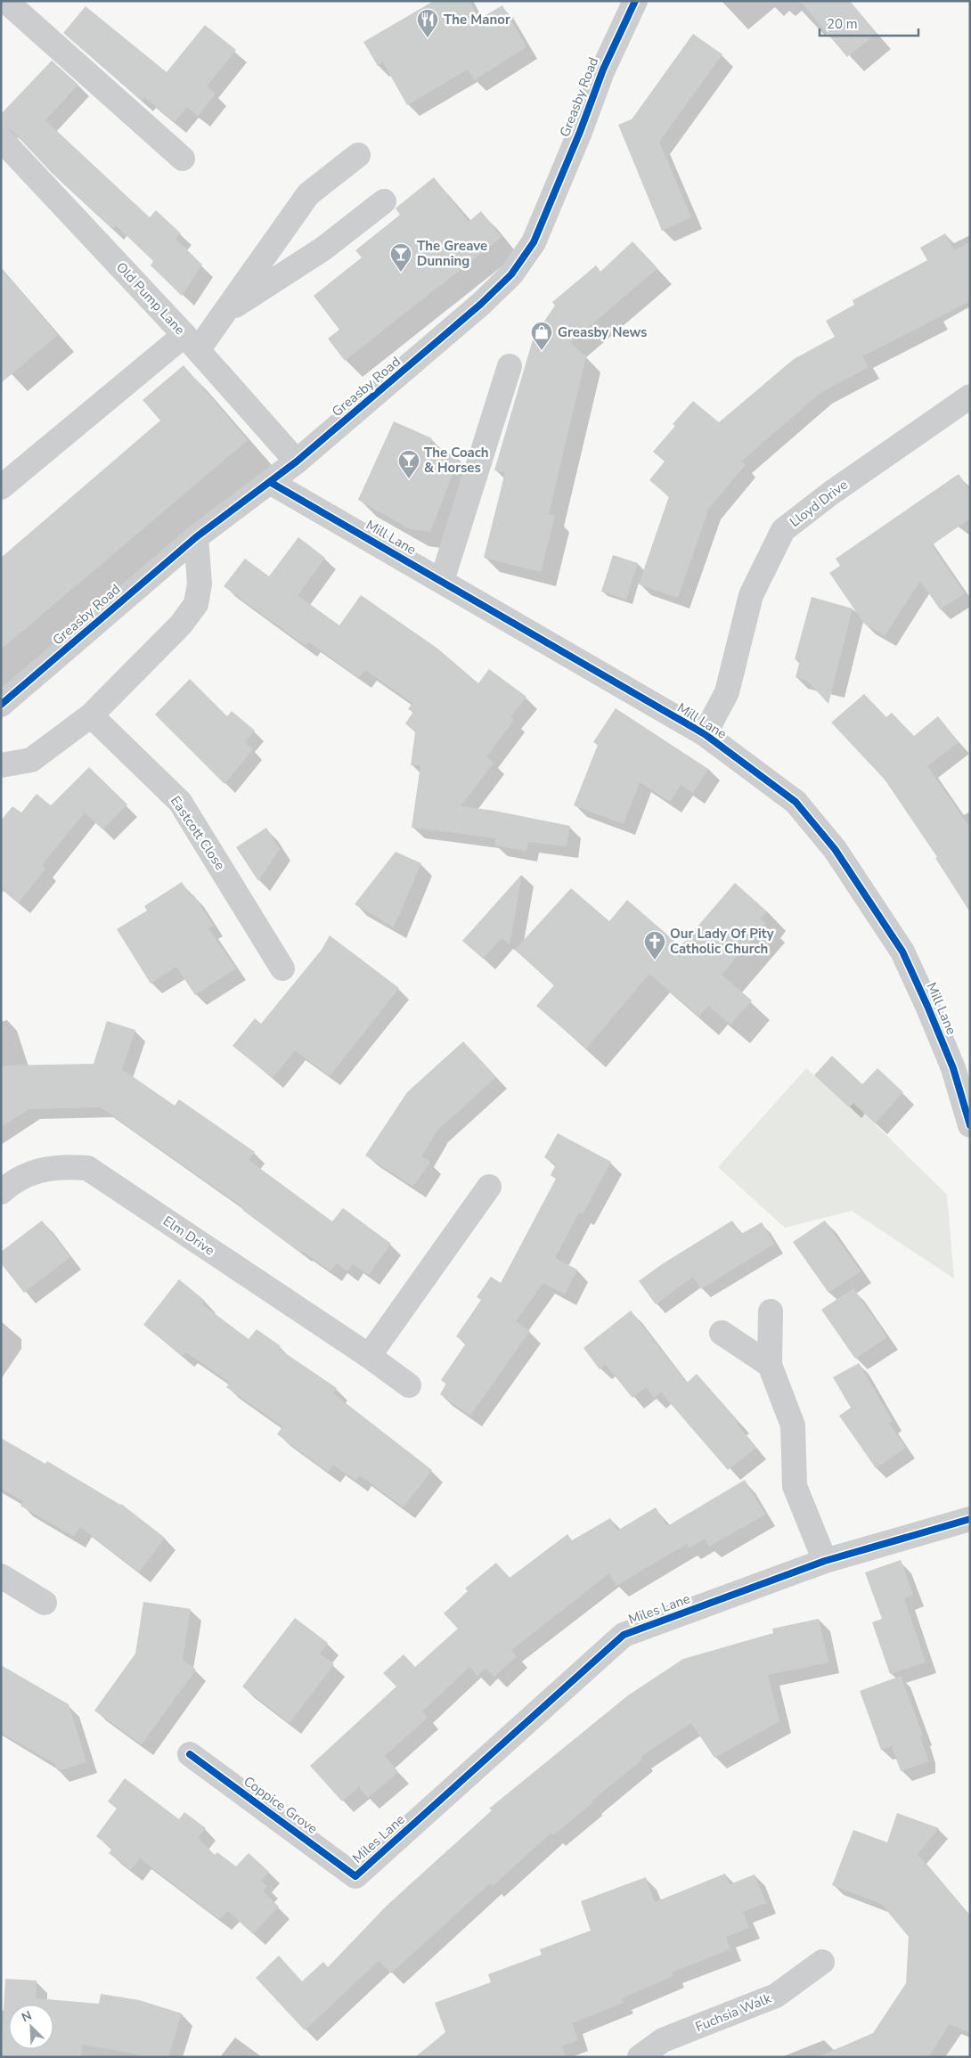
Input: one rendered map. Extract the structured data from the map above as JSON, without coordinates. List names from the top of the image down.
{
  "streets": {
    "street": [
      "Greasby Road",
      "Old Pump Lane",
      "Lloyd Drive",
      "Mill Lane",
      "Eastcott Close",
      "Elm Drive",
      "Miles Lane",
      "Coppice Grove",
      "Fuchsia Walk"
    ]
  },
  "crossings": [
    ["Greasby Road", "Old Pump Lane"],
    ["Greasby Road", "Mill Lane"],
    ["Lloyd Drive", "Mill Lane"],
    ["Miles Lane", "Coppice Grove"]
  ],
  "places": {
    "restaurant": ["The Manor"],
    "bar": ["The Greave Dunning", "The Coach & Horses"],
    "shop": ["Greasby News"],
    "church": ["Our Lady Of Pity Catholic Church"]
  },
  "scale_bar": "20 m",
  "north": "top left"
}
